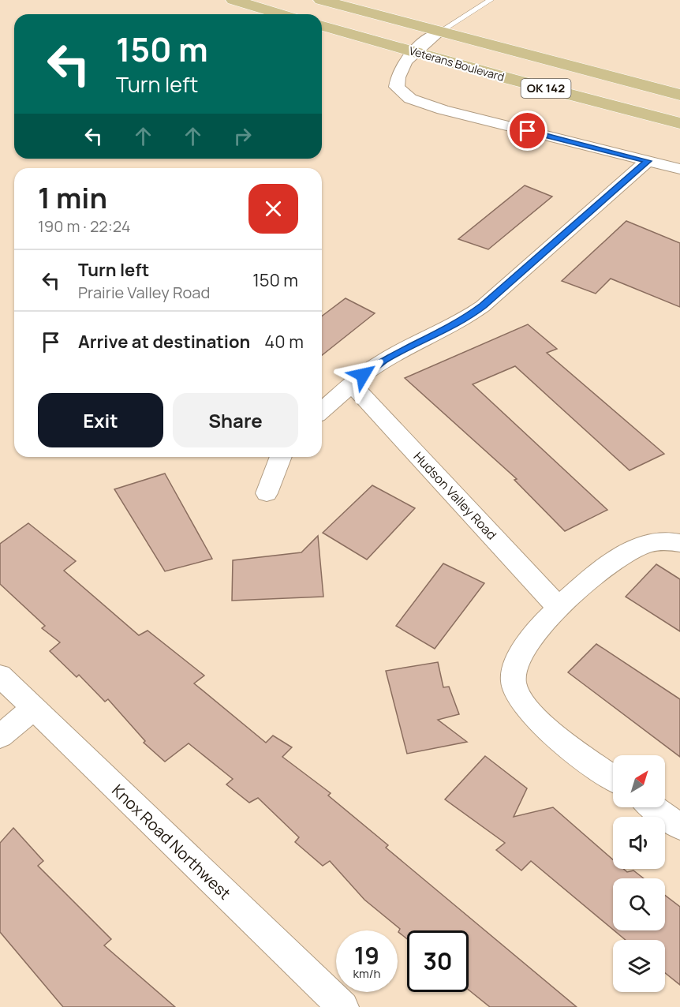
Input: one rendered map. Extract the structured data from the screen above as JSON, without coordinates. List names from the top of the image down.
{
  "streets": {
    "main road": ["Veterans Boulevard", "OK 142"],
    "street": ["Hudson Valley Road", "Knox Road Northwest"]
  },
  "north": "top right",
  "page": {
    "turn": ["150 m", "Turn left"],
    "heading": ["1 min", "190 m · 22:24"],
    "list": [
      {
        "name": "Turn left",
        "note": "Prairie Valley Road",
        "value": "150 m"
      },
      {
        "name": "Arrive at destination",
        "value": "40 m"
      }
    ],
    "buttons": ["Exit", "Share"],
    "speed": "19 km/h",
    "limit": "30"
  }
}
